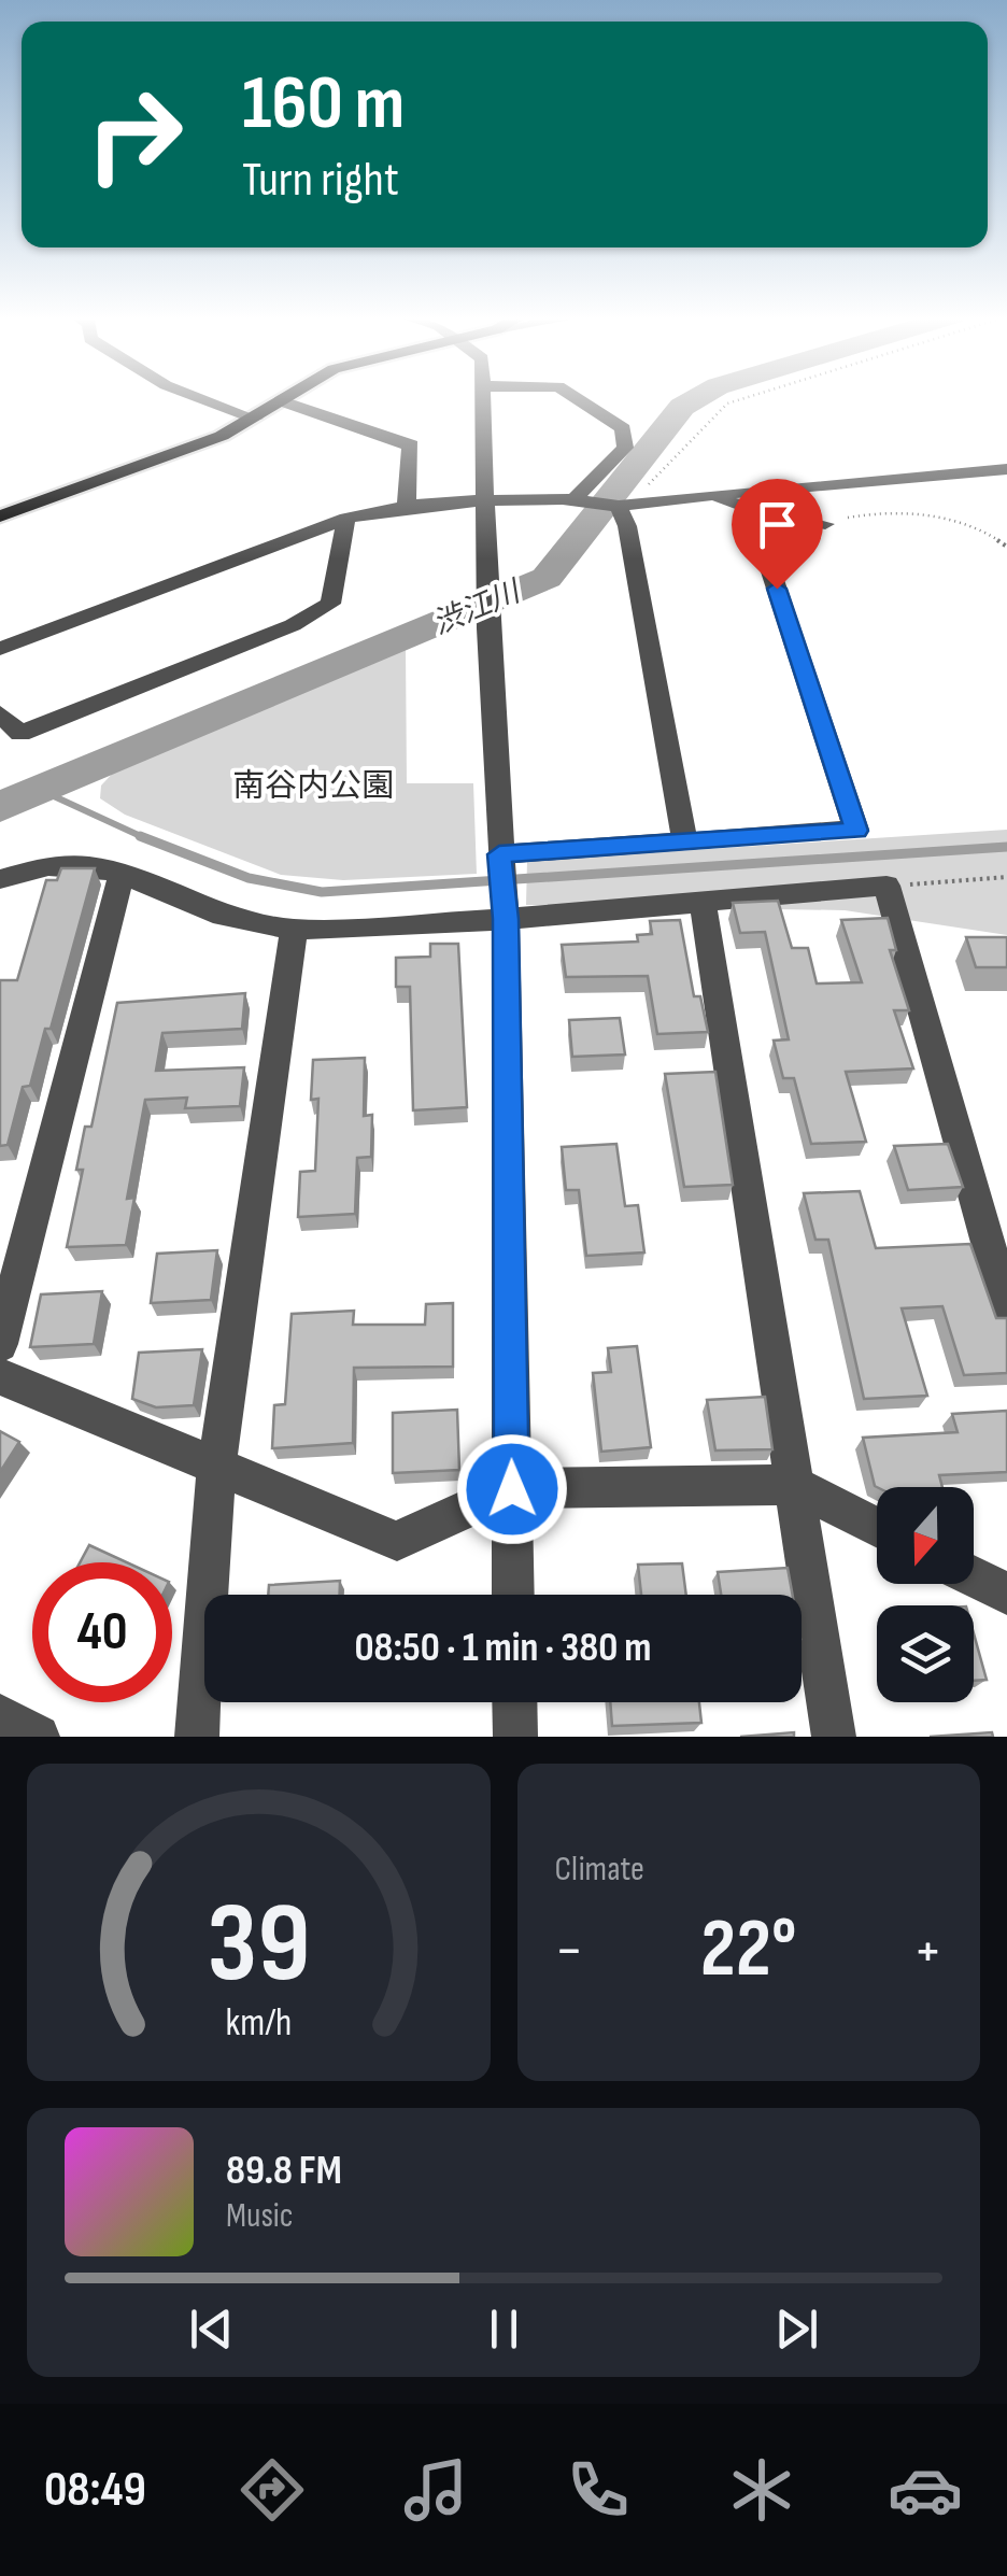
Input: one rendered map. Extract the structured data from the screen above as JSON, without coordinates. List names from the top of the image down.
{
  "water": ["渋江川"],
  "parks": ["南谷内公園"],
  "north": "bottom",
  "page": {
    "turn": ["160 m", "Turn right"],
    "limit": "40",
    "trip": "08:50 · 1 min · 380 m",
    "tile": "Climate",
    "heat": ["−", "22°", "+"],
    "song": ["89.8 FM", "Music"],
    "tabs": "08:49",
    "gauge": ["39", "km/h"]
  }
}
